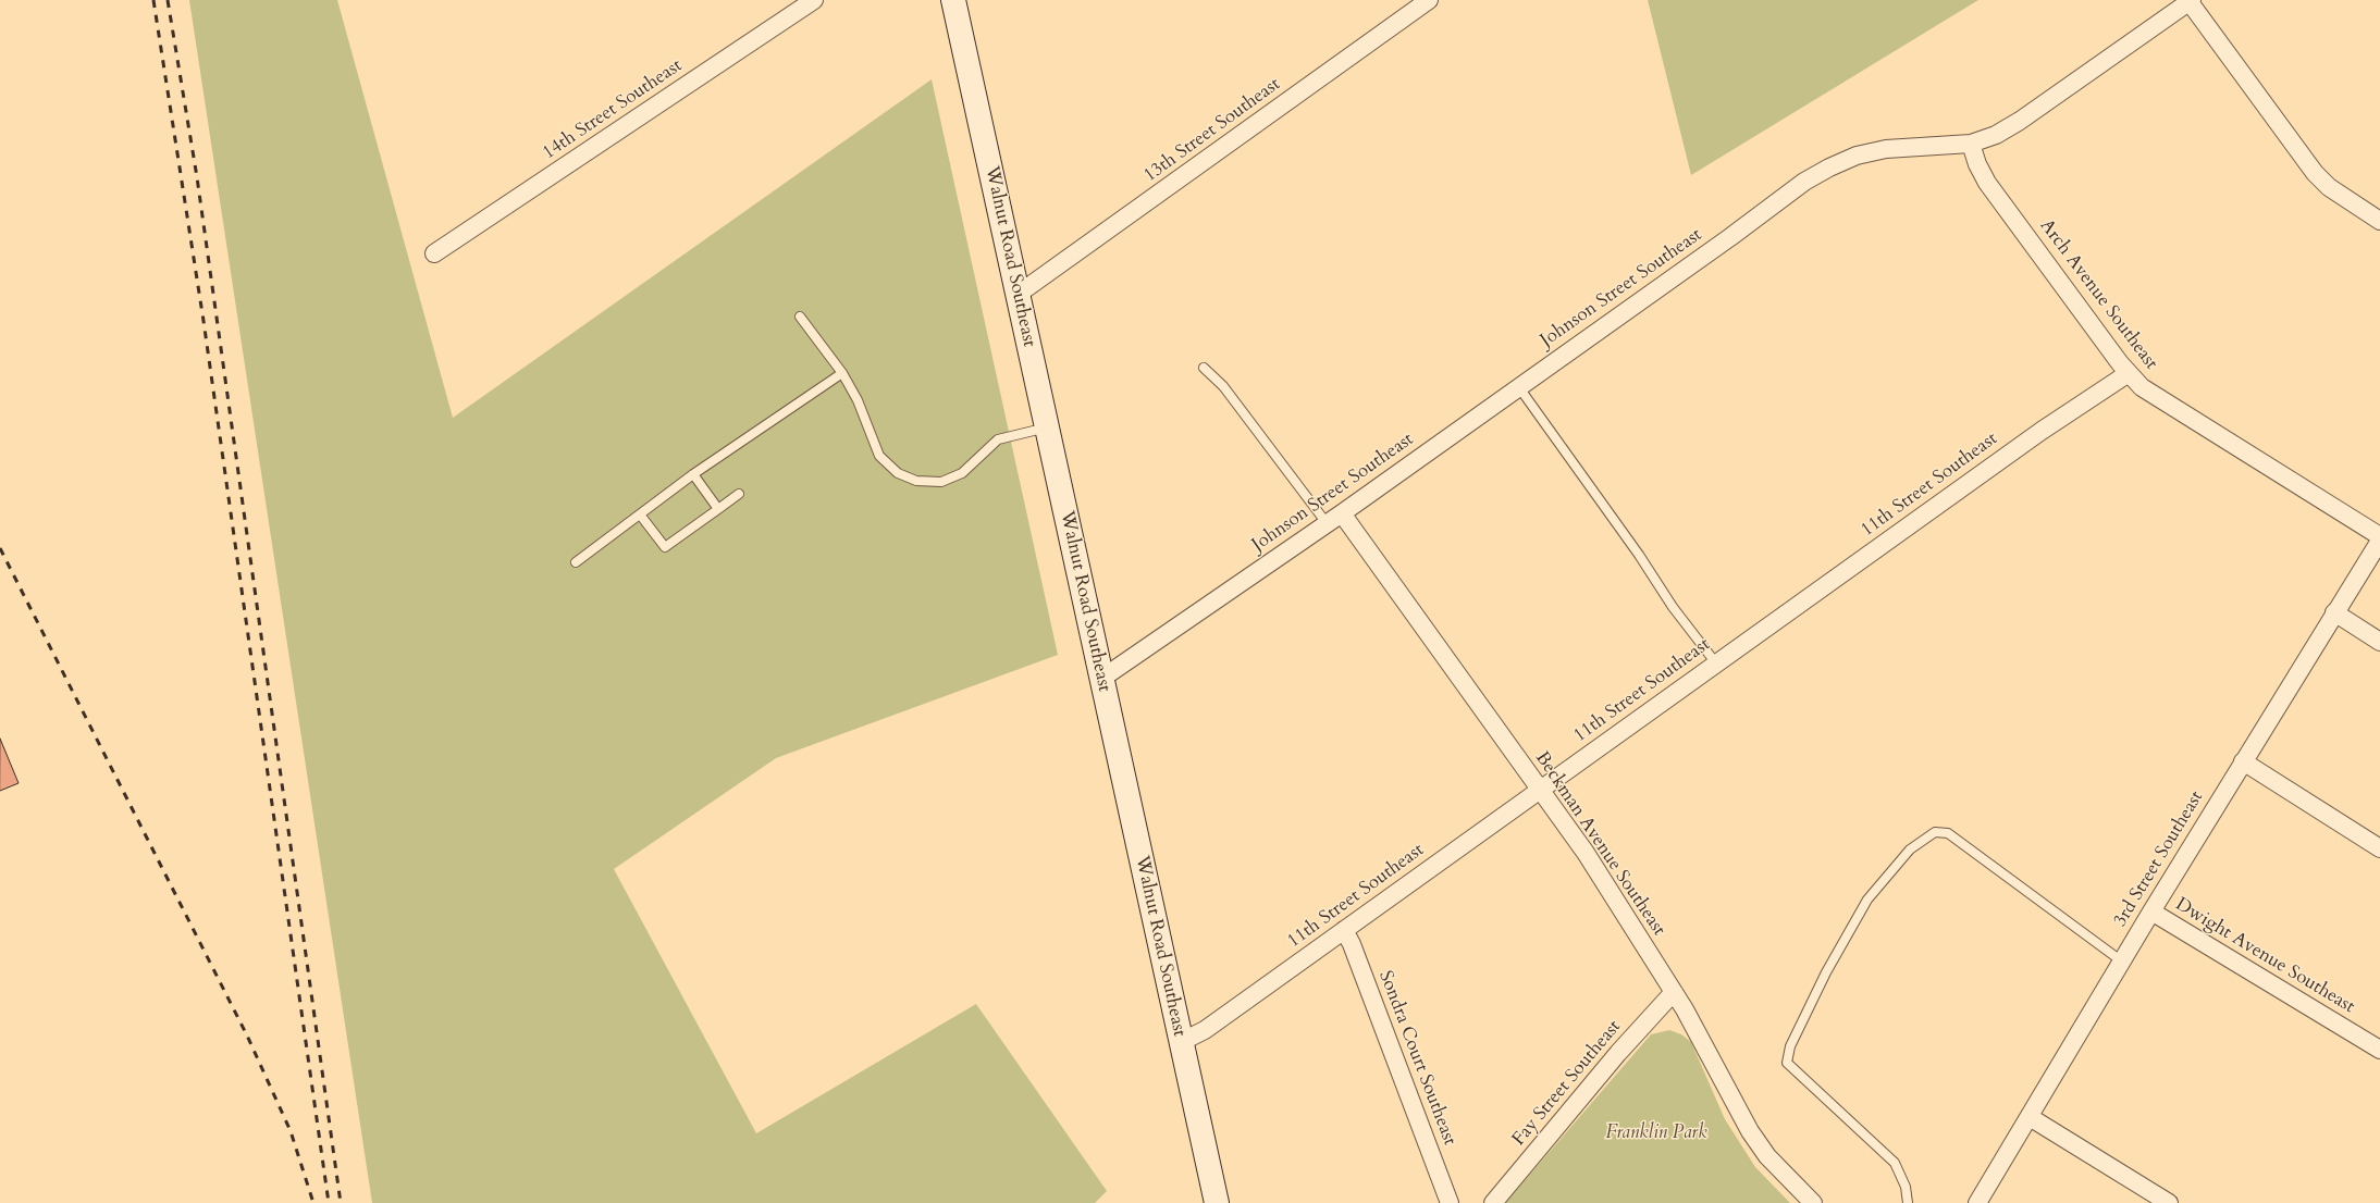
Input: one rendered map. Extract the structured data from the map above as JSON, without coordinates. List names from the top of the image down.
{
  "streets": {
    "main road": ["Walnut Road Southeast"],
    "street": [
      "14th Street Southeast",
      "13th Street Southeast",
      "Johnson Street Southeast",
      "Arch Avenue Southeast",
      "11th Street Southeast",
      "Beckman Avenue Southeast",
      "3rd Street Southeast",
      "Dwight Avenue Southeast",
      "Sondra Court Southeast",
      "Fay Street Southeast"
    ]
  },
  "crossings": [
    ["13th Street Southeast", "Walnut Road Southeast"],
    ["Walnut Road Southeast", "Johnson Street Southeast"],
    ["Walnut Road Southeast", "11th Street Southeast"],
    ["Johnson Street Southeast", "Arch Avenue Southeast"],
    ["Johnson Street Southeast", "Beckman Avenue Southeast"],
    ["Arch Avenue Southeast", "11th Street Southeast"],
    ["11th Street Southeast", "Beckman Avenue Southeast"],
    ["11th Street Southeast", "Sondra Court Southeast"],
    ["Beckman Avenue Southeast", "Fay Street Southeast"],
    ["3rd Street Southeast", "Dwight Avenue Southeast"]
  ],
  "parks": ["Franklin Park"]
}
